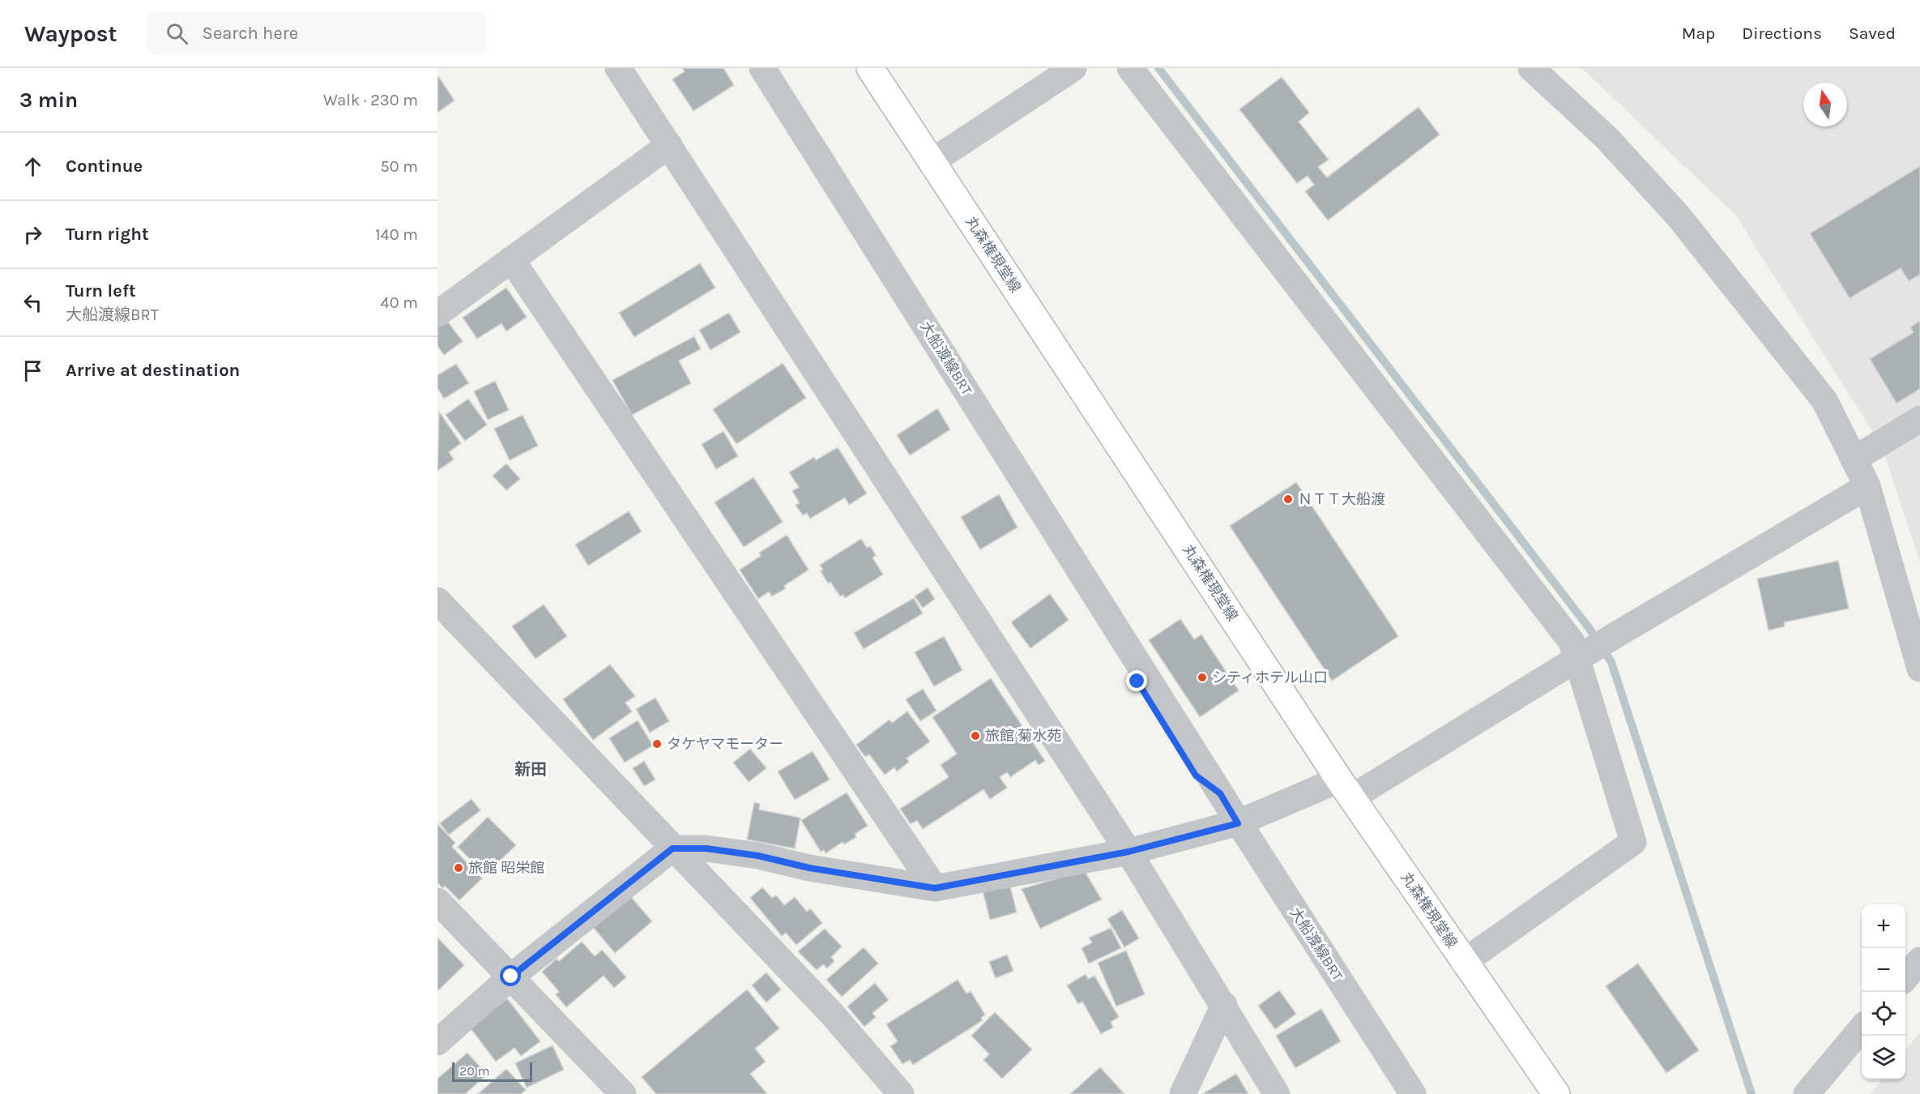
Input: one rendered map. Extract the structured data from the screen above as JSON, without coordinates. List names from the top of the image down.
{
  "streets": {
    "main road": ["丸森権現堂線"],
    "street": ["大船渡線BRT"]
  },
  "districts": ["新田"],
  "places": [
    "ＮＴＴ大船渡",
    "シティホテル山口",
    "旅館 菊水苑",
    "タケヤマモーター",
    "旅館 昭栄館"
  ],
  "scale_bar": "20 m",
  "north": "top",
  "page": {
    "header": "Waypost",
    "search": "Search here",
    "nav": ["Map", "Directions", "Saved"],
    "heading": ["3 min", "Walk · 230 m"],
    "list": [
      ["Continue", "50 m"],
      ["Turn right", "140 m"],
      ["Turn left", "大船渡線BRT", "40 m"],
      "Arrive at destination"
    ],
    "map_buttons": ["+", "−"],
    "scale": "20 m"
  }
}
